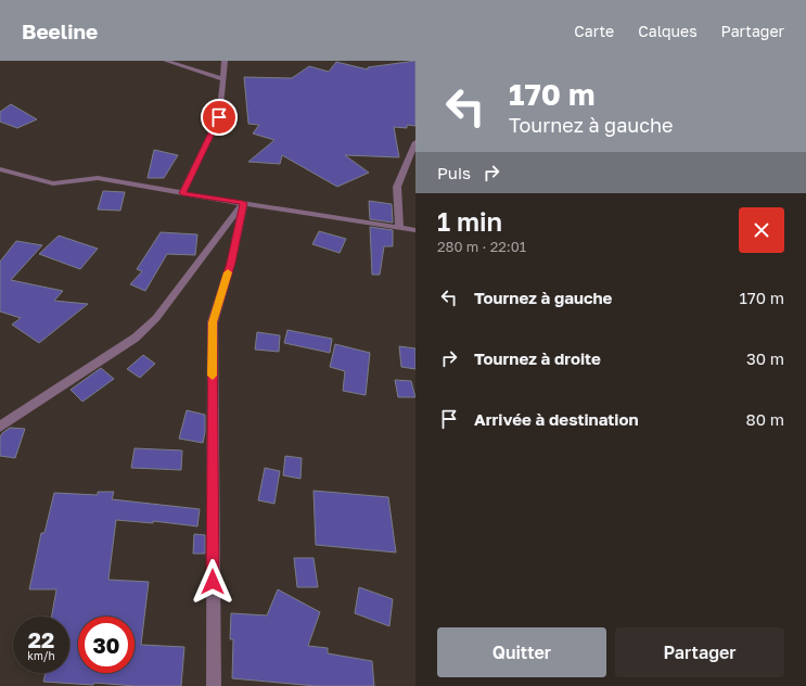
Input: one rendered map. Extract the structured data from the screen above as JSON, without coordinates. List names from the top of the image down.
{
  "page": {
    "header": "Beeline",
    "nav": ["Carte", "Calques", "Partager"],
    "turn": ["170 m", "Tournez à gauche"],
    "then": "Puis",
    "heading": ["1 min", "280 m · 22:01"],
    "list": [
      {
        "name": "Tournez à gauche",
        "value": "170 m"
      },
      {
        "name": "Tournez à droite",
        "value": "30 m"
      },
      {
        "name": "Arrivée à destination",
        "value": "80 m"
      }
    ],
    "speed": "22 km/h",
    "limit": "30",
    "buttons": ["Quitter", "Partager"]
  }
}
